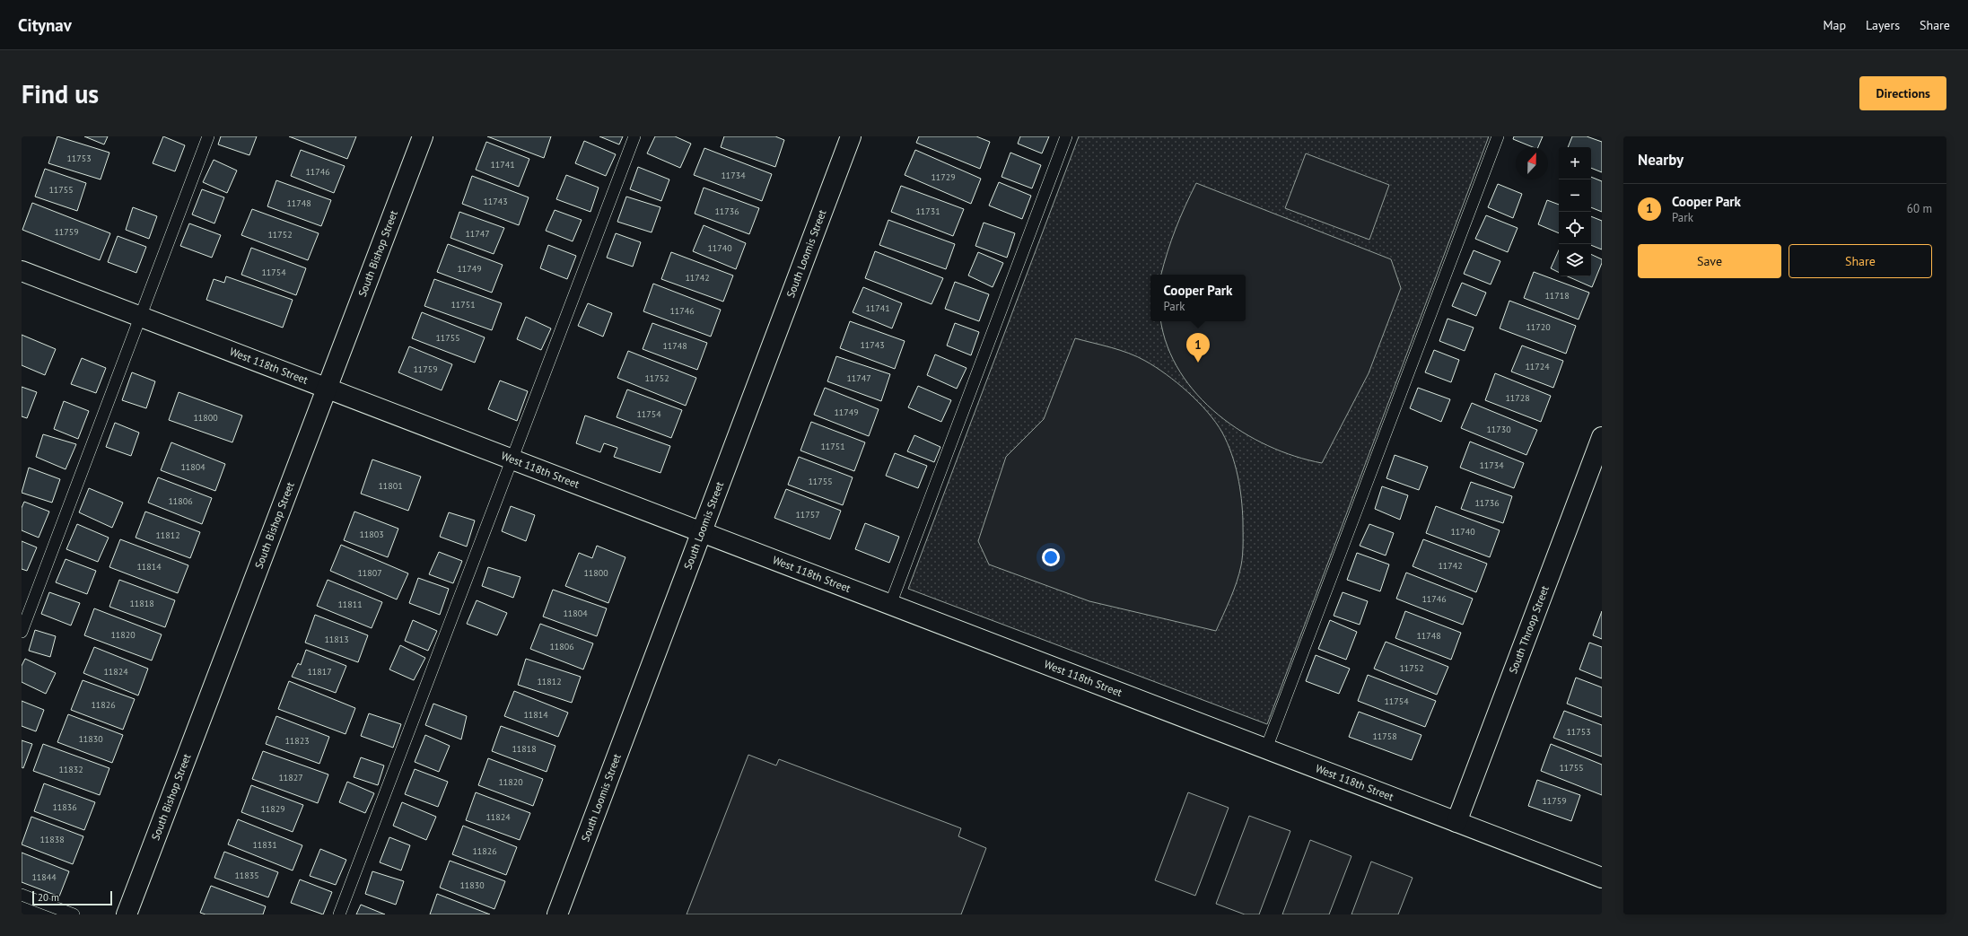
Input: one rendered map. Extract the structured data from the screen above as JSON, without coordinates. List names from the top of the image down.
{
  "streets": {
    "street": [
      "South Loomis Street",
      "South Bishop Street",
      "West 118th Street",
      "South Throop Street"
    ]
  },
  "crossings": [
    ["South Loomis Street", "West 118th Street"],
    ["South Bishop Street", "West 118th Street"],
    ["West 118th Street", "South Throop Street"]
  ],
  "house_numbers": [
    "11753",
    "11741",
    "11746",
    "11734",
    "11729",
    "11755",
    "11743",
    "11748",
    "11736",
    "11731",
    "11759",
    "11747",
    "11752",
    "11740",
    "11749",
    "11754",
    "11742",
    "11718",
    "11751",
    "11741",
    "11746",
    "11720",
    "11755",
    "11743",
    "11748",
    "11724",
    "11759",
    "11752",
    "11747",
    "11728",
    "11749",
    "11754",
    "11800",
    "11730",
    "11751",
    "11734",
    "11804",
    "11755",
    "11801",
    "11806",
    "11736",
    "11757",
    "11740",
    "11803",
    "11812",
    "11742",
    "11814",
    "11807",
    "11800",
    "11746",
    "11818",
    "11811",
    "11804",
    "11820",
    "11748",
    "11813",
    "11806",
    "11752",
    "11824",
    "11817",
    "11812",
    "11754",
    "11826",
    "11814",
    "11753",
    "11758",
    "11830",
    "11823",
    "11818",
    "11755",
    "11832",
    "11827",
    "11820",
    "11759",
    "11836",
    "11829",
    "11824",
    "11838",
    "11831",
    "11826",
    "11835",
    "11844",
    "11830"
  ],
  "scale_bar": "20 m",
  "north": "top",
  "page": {
    "header": "Citynav",
    "nav": ["Map", "Layers", "Share"],
    "buttons": [
      "Directions",
      ["Save", "Share"]
    ],
    "title": "Find us",
    "heading": "Nearby",
    "map_buttons": ["+", "−"],
    "list": [
      {
        "mark": "1",
        "name": "Cooper Park",
        "note": "Park",
        "value": "60 m"
      }
    ],
    "popup": ["Cooper Park", "Park"],
    "pins": "1",
    "scale": "20 m"
  }
}
